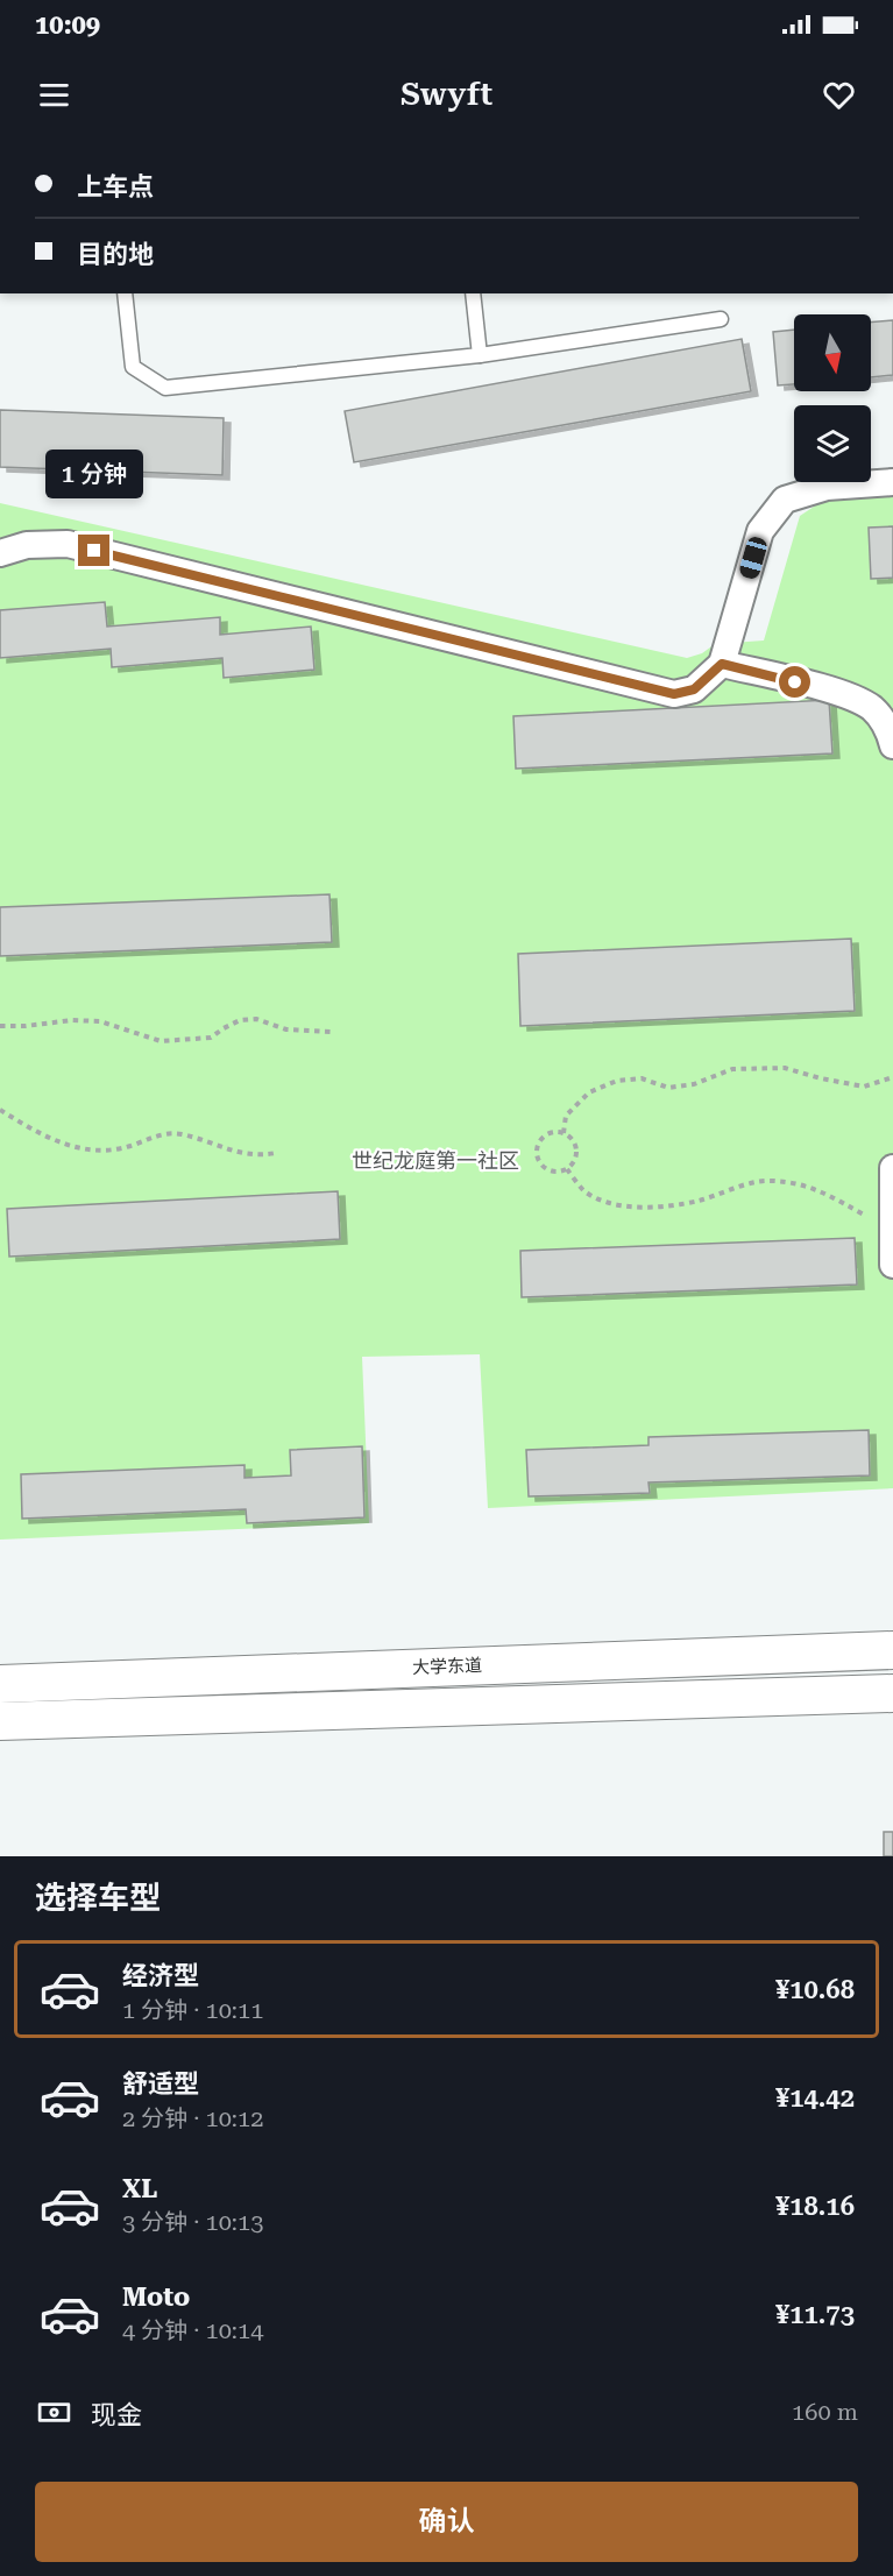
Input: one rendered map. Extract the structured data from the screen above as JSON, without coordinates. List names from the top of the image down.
{
  "streets": {
    "main road": ["大学东道"]
  },
  "districts": ["世纪龙庭第一社区"],
  "north": "bottom",
  "page": {
    "status": "10:09",
    "header": "Swyft",
    "banner": ["上车点", "目的地"],
    "bubble": "1 分钟",
    "heading": "选择车型",
    "list": [
      {
        "name": "经济型",
        "note": "1 分钟 · 10:11",
        "value": "¥10.68"
      },
      {
        "name": "舒适型",
        "note": "2 分钟 · 10:12",
        "value": "¥14.42"
      },
      {
        "name": "XL",
        "note": "3 分钟 · 10:13",
        "value": "¥18.16"
      },
      {
        "name": "Moto",
        "note": "4 分钟 · 10:14",
        "value": "¥11.73"
      }
    ],
    "pay": ["现金", "160 m"],
    "buttons": "确认"
  }
}
